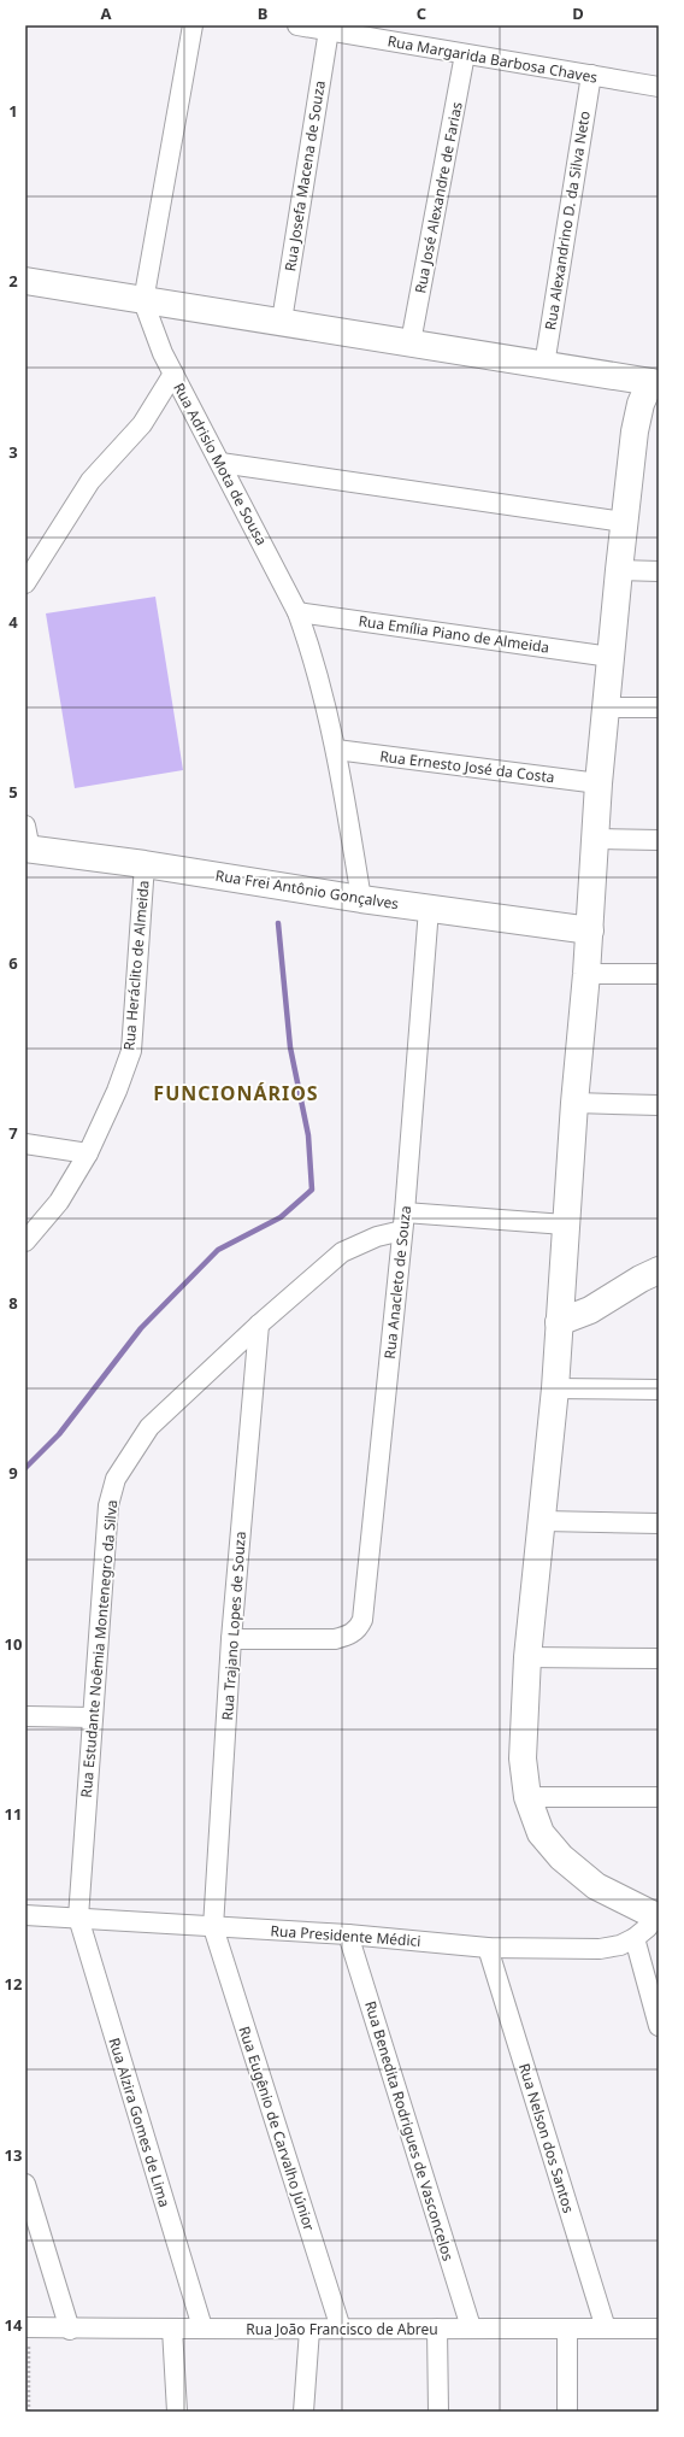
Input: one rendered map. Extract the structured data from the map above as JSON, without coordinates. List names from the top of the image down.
{
  "streets": {
    "street": [
      "Rua Margarida Barbosa Chaves",
      "Rua Josefa Macena de Souza",
      "Rua José Alexandre de Farias",
      "Rua Alexandrino D. da Silva Neto",
      "Rua Adrisio Mota de Sousa",
      "Rua Emília Piano de Almeida",
      "Rua Ernesto José da Costa",
      "Rua Frei Antônio Gonçalves",
      "Rua Heráclito de Almeida",
      "Rua Anacleto de Souza",
      "Rua Trajano Lopes de Souza",
      "Rua Estudante Noêmia Montenegro da Silva",
      "Rua Presidente Médici",
      "Rua Alzira Gomes de Lima",
      "Rua Eugênio de Carvalho Júnior",
      "Rua Benedita Rodrigues de Vasconcelos",
      "Rua Nelson dos Santos",
      "Rua João Francisco de Abreu"
    ]
  },
  "crossings": [
    ["Rua Margarida Barbosa Chaves", "Rua Josefa Macena de Souza"],
    ["Rua Margarida Barbosa Chaves", "Rua José Alexandre de Farias"],
    ["Rua Margarida Barbosa Chaves", "Rua Alexandrino D. da Silva Neto"],
    ["Rua Adrisio Mota de Sousa", "Rua Emília Piano de Almeida"],
    ["Rua Adrisio Mota de Sousa", "Rua Ernesto José da Costa"],
    ["Rua Adrisio Mota de Sousa", "Rua Frei Antônio Gonçalves"],
    ["Rua Frei Antônio Gonçalves", "Rua Heráclito de Almeida"],
    ["Rua Frei Antônio Gonçalves", "Rua Anacleto de Souza"],
    ["Rua Anacleto de Souza", "Rua Trajano Lopes de Souza"],
    ["Rua Anacleto de Souza", "Rua Estudante Noêmia Montenegro da Silva"],
    ["Rua Trajano Lopes de Souza", "Rua Estudante Noêmia Montenegro da Silva"],
    ["Rua Trajano Lopes de Souza", "Rua Presidente Médici"],
    ["Rua Trajano Lopes de Souza", "Rua Eugênio de Carvalho Júnior"],
    ["Rua Estudante Noêmia Montenegro da Silva", "Rua Presidente Médici"],
    ["Rua Estudante Noêmia Montenegro da Silva", "Rua Alzira Gomes de Lima"],
    ["Rua Presidente Médici", "Rua Alzira Gomes de Lima"],
    ["Rua Presidente Médici", "Rua Eugênio de Carvalho Júnior"],
    ["Rua Presidente Médici", "Rua Benedita Rodrigues de Vasconcelos"],
    ["Rua Presidente Médici", "Rua Nelson dos Santos"],
    ["Rua Alzira Gomes de Lima", "Rua João Francisco de Abreu"],
    ["Rua Eugênio de Carvalho Júnior", "Rua João Francisco de Abreu"],
    ["Rua Benedita Rodrigues de Vasconcelos", "Rua João Francisco de Abreu"],
    ["Rua Nelson dos Santos", "Rua João Francisco de Abreu"]
  ],
  "districts": ["FUNCIONÁRIOS"],
  "grid": {
    "columns": [
      "A",
      "B",
      "C",
      "D"
    ],
    "rows": [
      "1",
      "2",
      "3",
      "4",
      "5",
      "6",
      "7",
      "8",
      "9",
      "10",
      "11",
      "12",
      "13",
      "14"
    ]
  }
}
